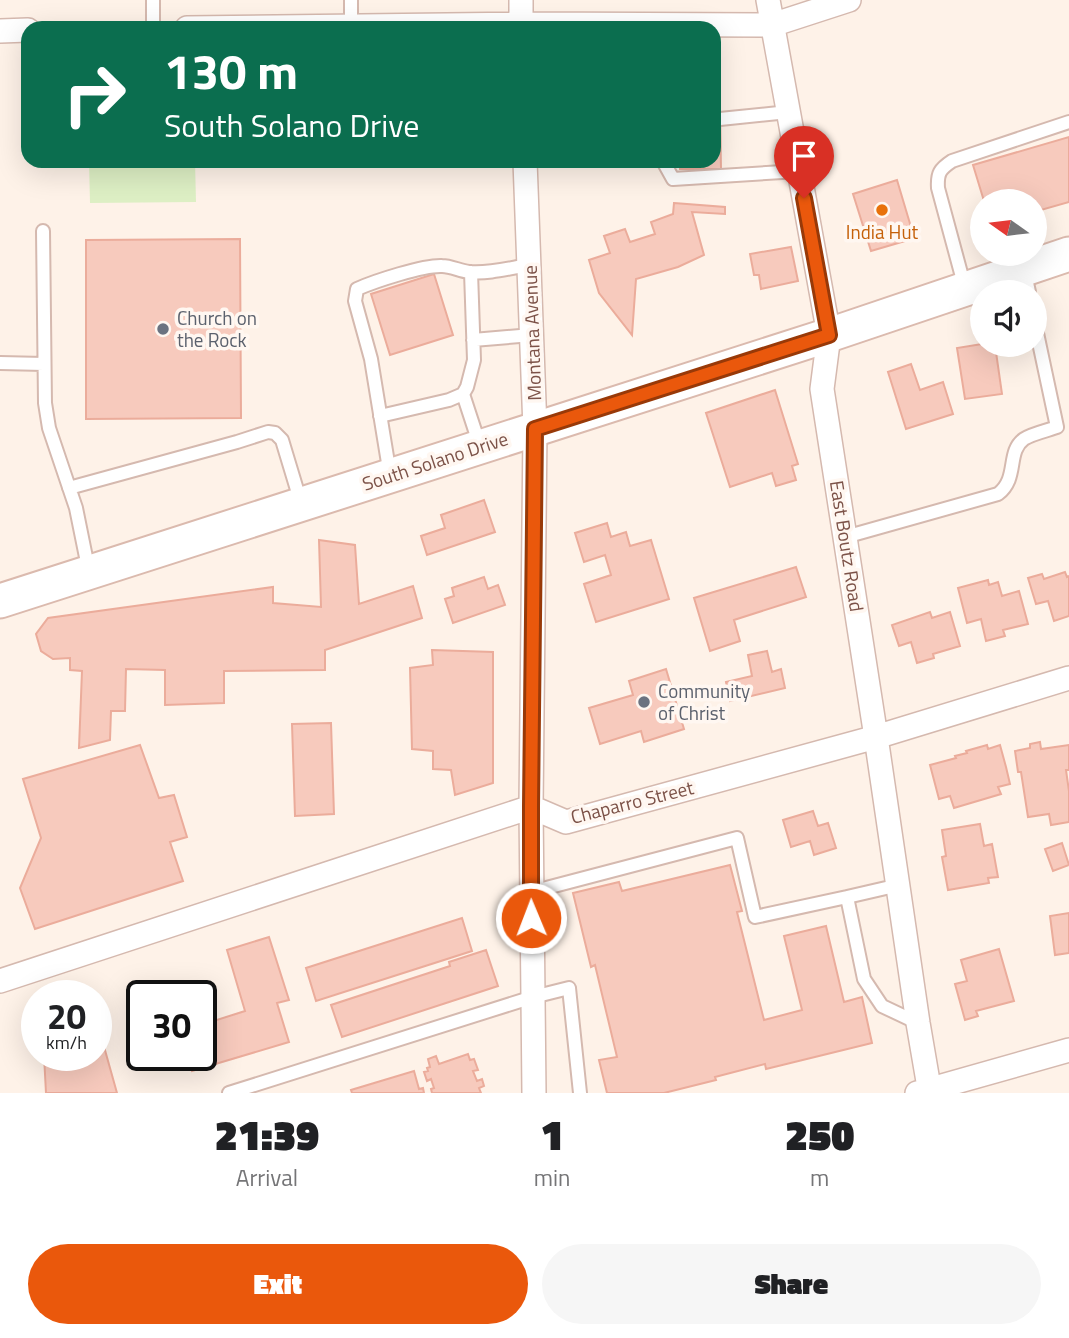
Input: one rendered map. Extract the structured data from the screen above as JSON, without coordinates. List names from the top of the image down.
{
  "streets": {
    "street": [
      "Montana Avenue",
      "South Solano Drive",
      "East Boutz Road",
      "Chaparro Street"
    ]
  },
  "crossings": [
    ["Montana Avenue", "South Solano Drive"],
    ["Montana Avenue", "Chaparro Street"],
    ["South Solano Drive", "East Boutz Road"],
    ["East Boutz Road", "Chaparro Street"]
  ],
  "places": ["India Hut", "Church on the Rock", "Community of Christ"],
  "north": "left",
  "page": {
    "turn": ["130 m", "South Solano Drive"],
    "speed": "20 km/h",
    "limit": "30",
    "eta": [
      "21:39",
      "Arrival",
      "1",
      "min",
      "250",
      "m"
    ],
    "buttons": ["Exit", "Share"]
  }
}
